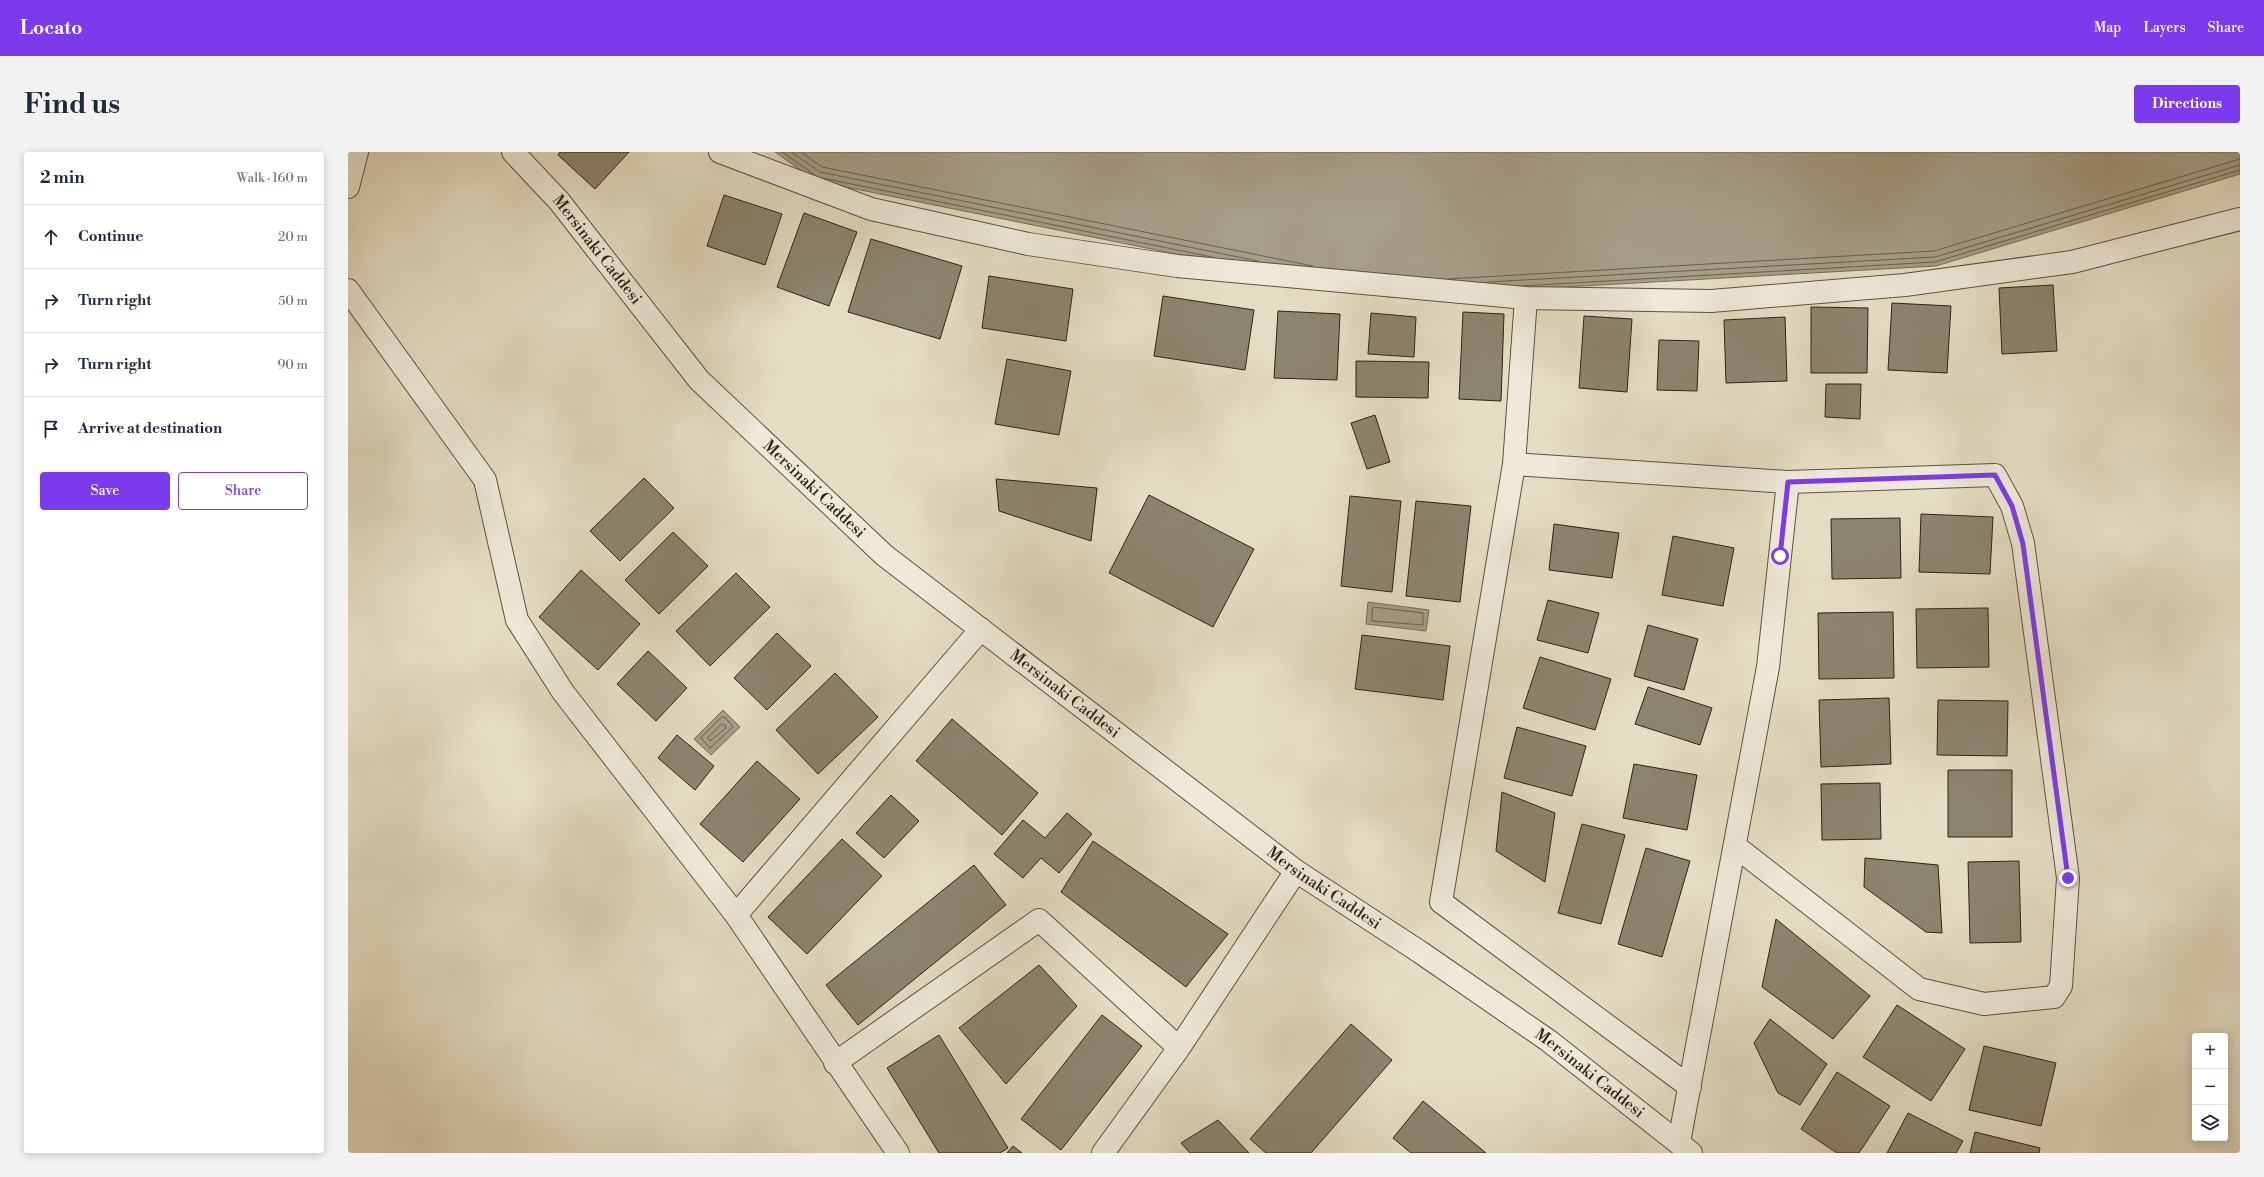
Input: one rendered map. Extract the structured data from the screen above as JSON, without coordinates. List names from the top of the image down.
{
  "streets": {
    "street": ["Mersinaki Caddesi"]
  },
  "page": {
    "header": "Locato",
    "nav": ["Map", "Layers", "Share"],
    "buttons": [
      "Directions",
      ["Save", "Share"]
    ],
    "title": "Find us",
    "heading": ["2 min", "Walk · 160 m"],
    "list": [
      ["Continue", "20 m"],
      ["Turn right", "50 m"],
      ["Turn right", "90 m"],
      "Arrive at destination"
    ],
    "map_buttons": ["+", "−"]
  }
}
